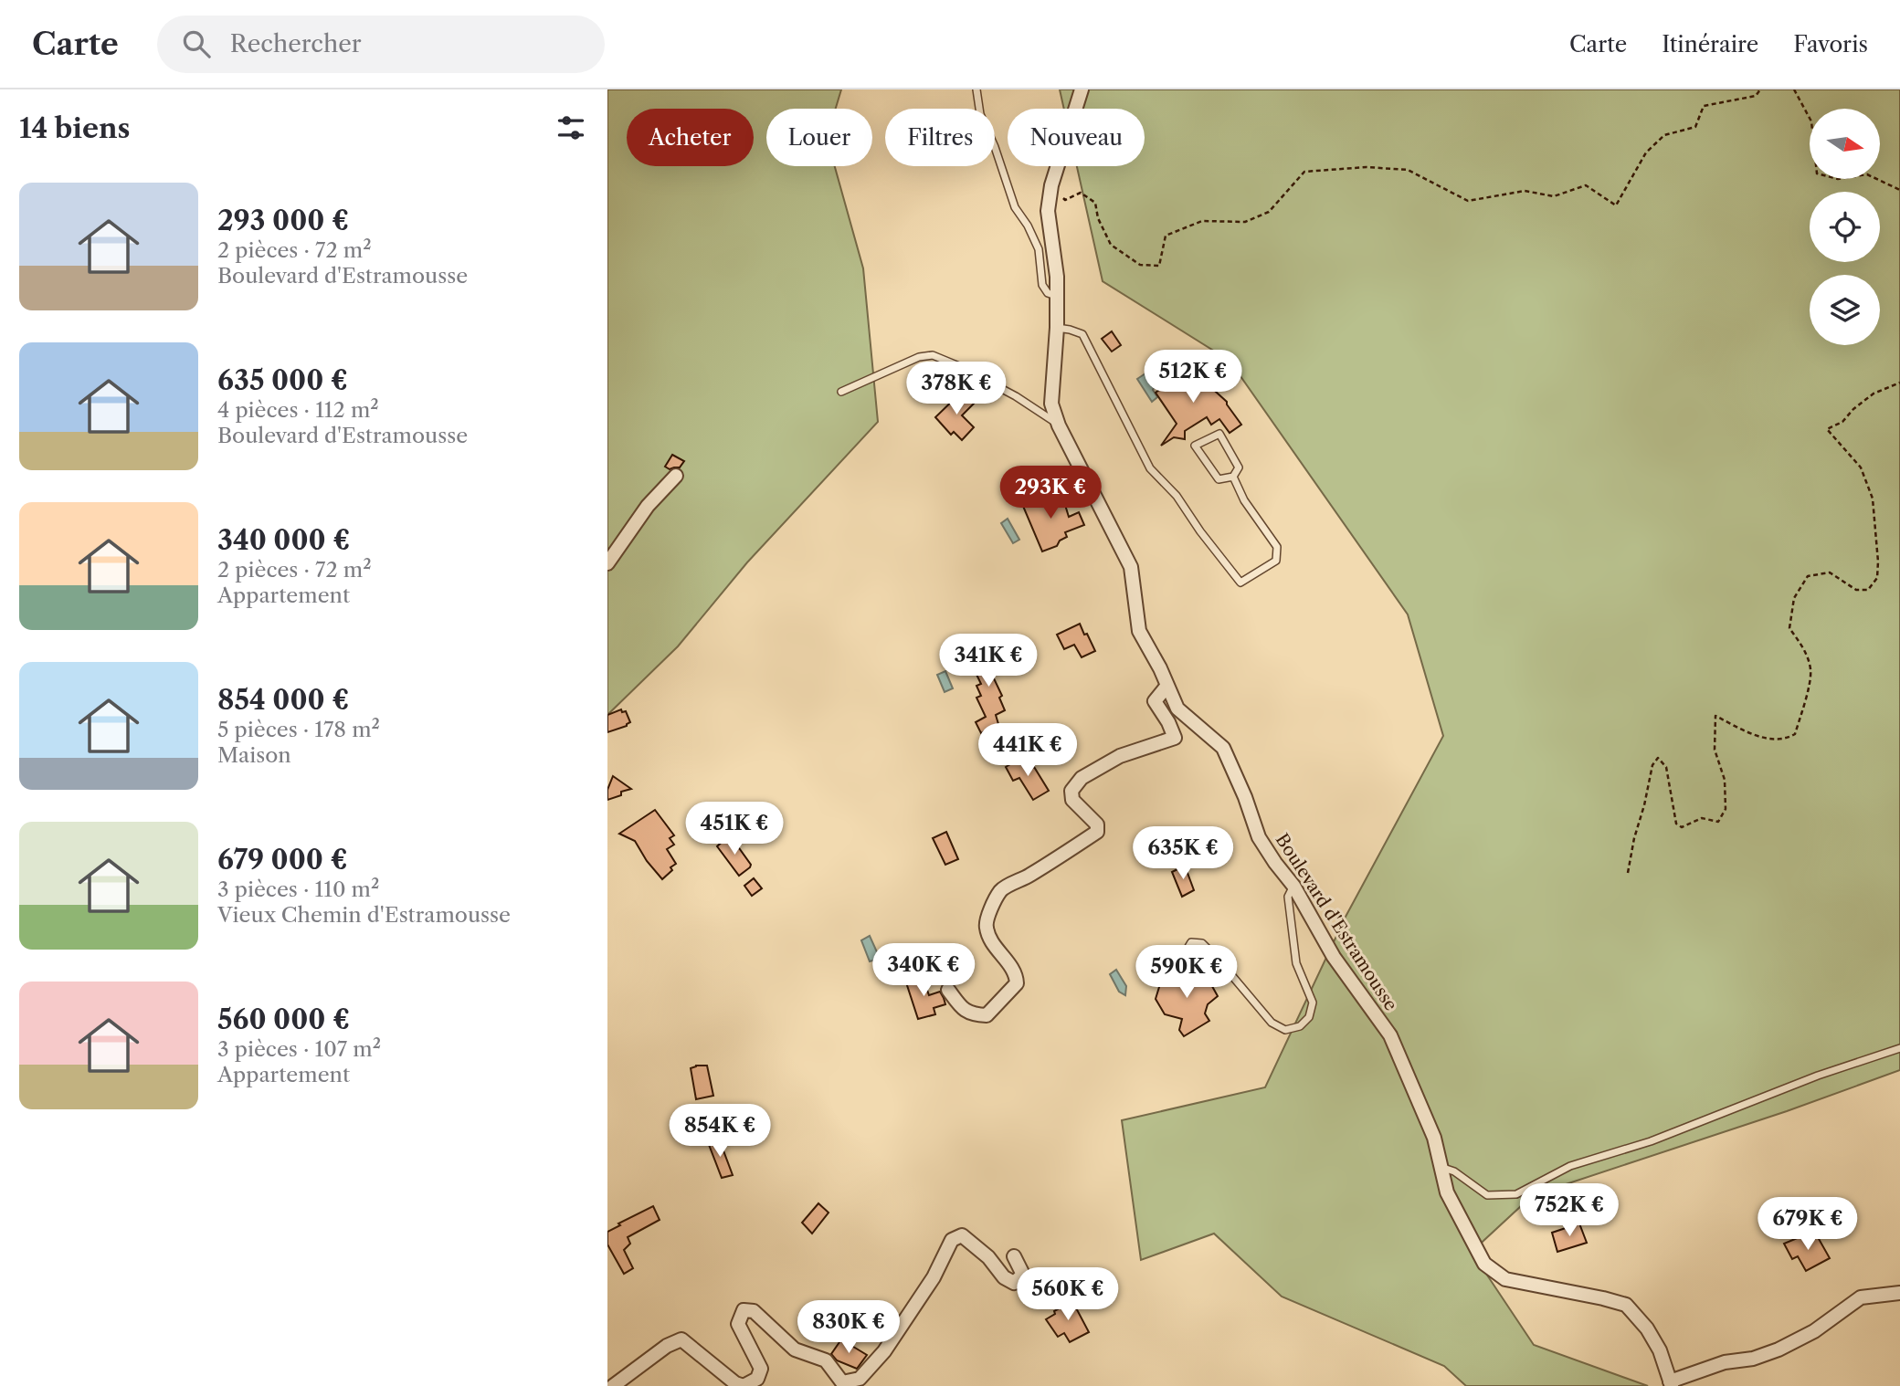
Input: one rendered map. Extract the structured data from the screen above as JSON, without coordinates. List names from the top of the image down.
{
  "streets": {
    "street": ["Boulevard d'Estramousse"]
  },
  "north": "right",
  "page": {
    "header": "Carte",
    "search": "Rechercher",
    "nav": ["Carte", "Itinéraire", "Favoris"],
    "heading": "14 biens",
    "chip": [
      "Acheter",
      "Louer",
      "Filtres",
      "Nouveau"
    ],
    "list": [
      {
        "name": "293 000 €",
        "note": "2 pièces · 72 m² · Boulevard d'Estramousse"
      },
      {
        "name": "635 000 €",
        "note": "4 pièces · 112 m² · Boulevard d'Estramousse"
      },
      {
        "name": "340 000 €",
        "note": "2 pièces · 72 m² · Appartement"
      },
      {
        "name": "854 000 €",
        "note": "5 pièces · 178 m² · Maison"
      },
      {
        "name": "679 000 €",
        "note": "3 pièces · 110 m² · Vieux Chemin d'Estramousse"
      },
      {
        "name": "560 000 €",
        "note": "3 pièces · 107 m² · Appartement"
      }
    ],
    "price": [
      "512K €",
      "378K €",
      "293K €",
      "341K €",
      "441K €",
      "451K €",
      "635K €",
      "340K €",
      "590K €",
      "854K €",
      "752K €",
      "679K €",
      "560K €",
      "830K €"
    ]
  }
}
